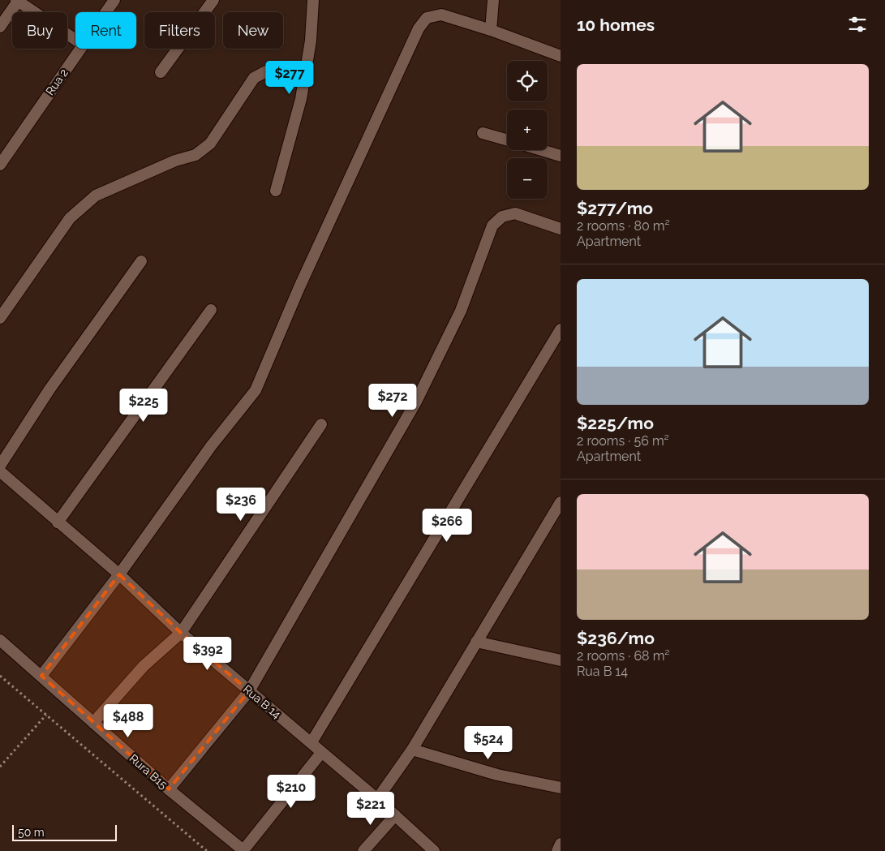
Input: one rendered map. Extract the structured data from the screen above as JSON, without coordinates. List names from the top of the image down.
{
  "streets": {
    "street": ["Rua 2", "Rua B 14", "Rura B15"]
  },
  "scale_bar": "50 m",
  "page": {
    "heading": "10 homes",
    "chip": [
      "Buy",
      "Rent",
      "Filters",
      "New"
    ],
    "list": [
      {
        "name": "$277/mo",
        "note": "2 rooms · 80 m² · Apartment"
      },
      {
        "name": "$225/mo",
        "note": "2 rooms · 56 m² · Apartment"
      },
      {
        "name": "$236/mo",
        "note": "2 rooms · 68 m² · Rua B 14"
      }
    ],
    "map_buttons": ["+", "−"],
    "price": [
      "$277",
      "$272",
      "$225",
      "$236",
      "$266",
      "$392",
      "$488",
      "$524",
      "$210",
      "$221"
    ],
    "scale": "50 m"
  }
}
